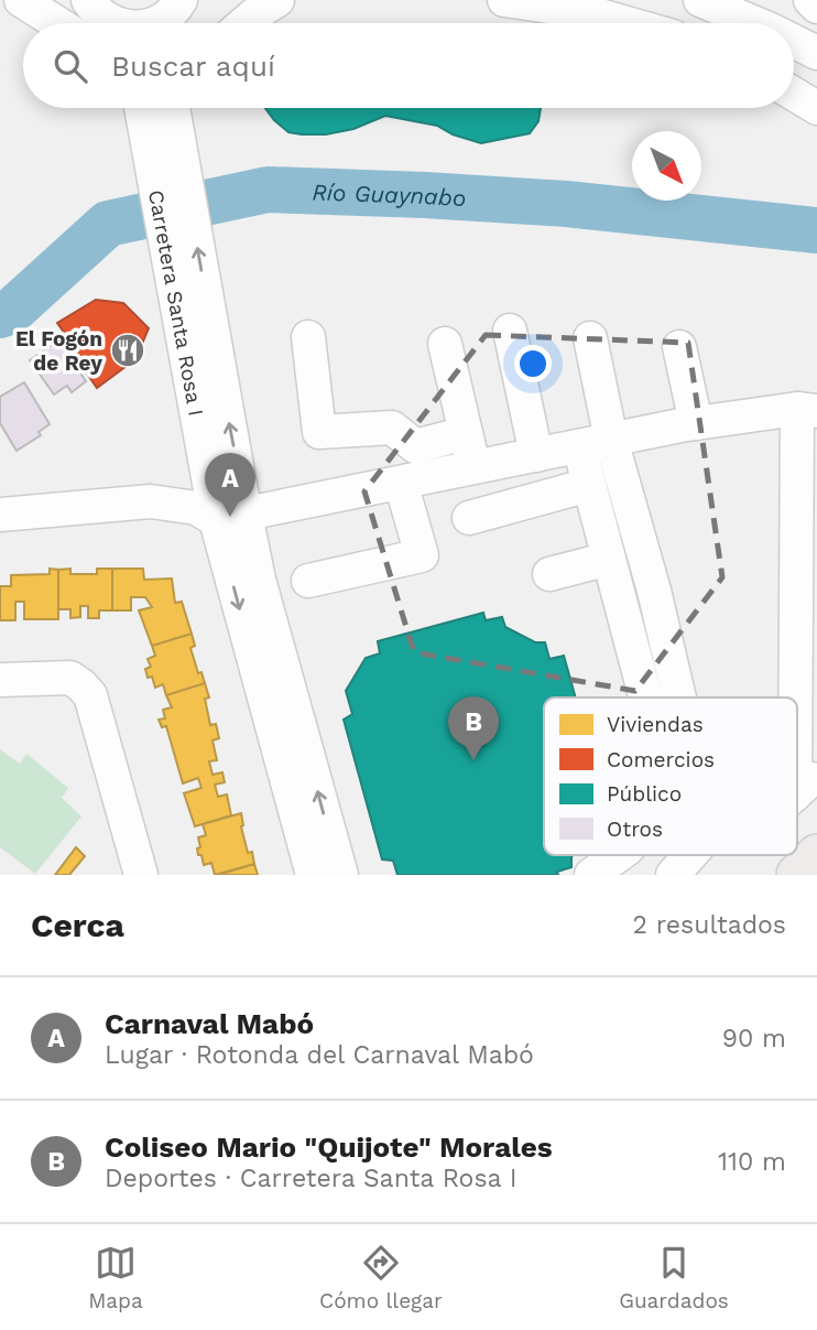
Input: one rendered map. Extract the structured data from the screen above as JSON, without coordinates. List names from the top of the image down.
{
  "streets": {
    "street": ["Carretera Santa Rosa I"]
  },
  "water": ["Río Guaynabo"],
  "places": {
    "restaurant": ["El Fogón de Rey"]
  },
  "legend": [
    "Viviendas",
    "Comercios",
    "Público",
    "Otros"
  ],
  "north": "bottom right",
  "page": {
    "search": "Buscar aquí",
    "pins": ["A", "B"],
    "heading": ["Cerca", "2 resultados"],
    "list": [
      {
        "mark": "A",
        "name": "Carnaval Mabó",
        "note": "Lugar · Rotonda del Carnaval Mabó",
        "value": "90 m"
      },
      {
        "mark": "B",
        "name": "Coliseo Mario \"Quijote\" Morales",
        "note": "Deportes · Carretera Santa Rosa I",
        "value": "110 m"
      }
    ],
    "nav": ["Mapa", "Cómo llegar", "Guardados"]
  }
}
